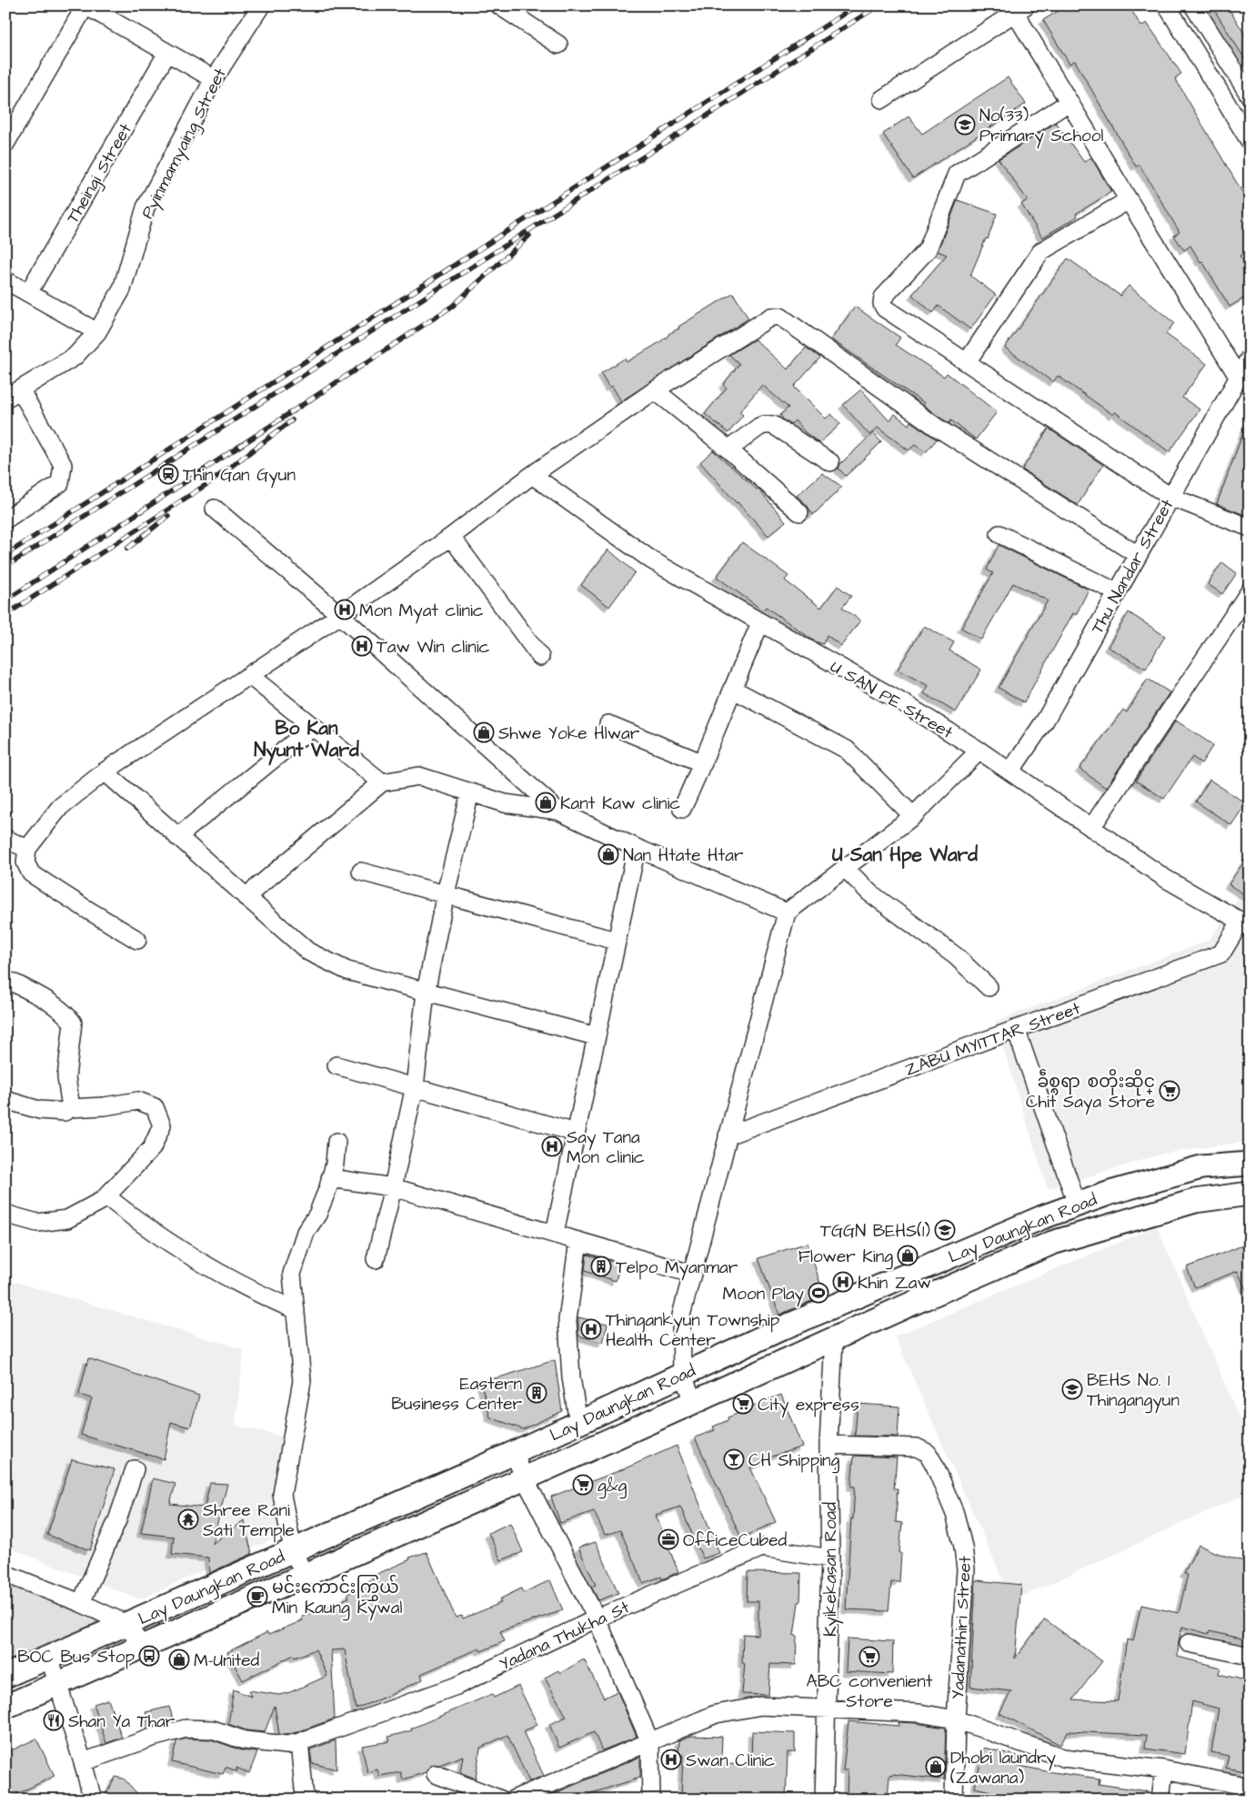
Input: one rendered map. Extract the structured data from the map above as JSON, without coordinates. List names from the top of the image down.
{
  "streets": {
    "main road": ["Lay Daungkan Road"],
    "street": [
      "Pyinmamyaing Street",
      "Theingi Street",
      "Thu Nandar Street",
      "U SAN PE Street",
      "ZABU MYITTAR Street",
      "Kyikekasan Road",
      "Yadanathiri Street",
      "Yadana Thukha St"
    ]
  },
  "crossings": [
    ["Thu Nandar Street", "U SAN PE Street"],
    ["U SAN PE Street", "ZABU MYITTAR Street"],
    ["Lay Daungkan Road", "Kyikekasan Road"],
    ["Kyikekasan Road", "Yadanathiri Street"],
    ["Kyikekasan Road", "Yadana Thukha St"]
  ],
  "districts": ["Bo Kan Nyunt Ward", "U San Hpe Ward"],
  "places": {
    "school or university": ["No(33) Primary School", "TGGN BEHS(1)", "BEHS No. 1 Thingangyun"],
    "station": ["Thin Gan Gyun"],
    "hospital": [
      "Mon Myat clinic",
      "Taw Win clinic",
      "Say Tana Mon clinic",
      "Khin Zaw",
      "Thingankyun Township Health Center",
      "Swan Clinic"
    ],
    "shop": [
      "Shwe Yoke Hlwar",
      "Kant Kaw clinic",
      "Nan Htate Htar",
      "Flower King",
      "M-United",
      "Dhobi laundry (Zawana)"
    ],
    "supermarket": [
      "ခဵစ္စရာ စတိုးဆိုင္ Chit Saya Store",
      "City express",
      "g&g",
      "ABC convenient Store"
    ],
    "building": ["Telpo Myanmar", "Eastern Business Center"],
    "sports": ["Moon Play"],
    "bar": ["CH Shipping"],
    "temple": ["Shree Rani Sati Temple"],
    "office": ["OfficeCubed"],
    "cafe": ["မင်းကောင်းကြွယ် Min Kaung Kywal"],
    "bus stop": ["BOC Bus Stop"],
    "restaurant": ["Shan Ya Thar"]
  }
}
